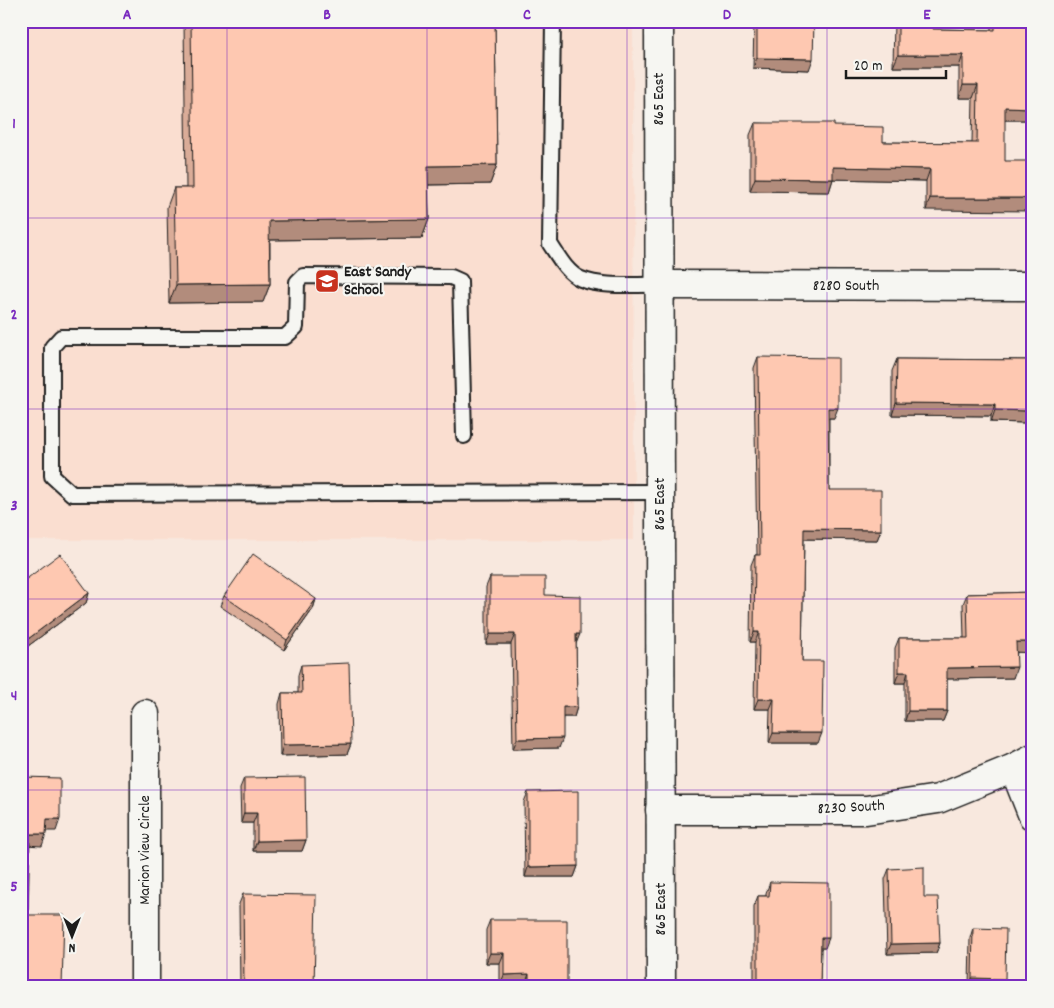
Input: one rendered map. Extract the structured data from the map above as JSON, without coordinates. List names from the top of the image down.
{
  "streets": {
    "street": [
      "865 East",
      "8280 South",
      "8230 South",
      "Marion View Circle"
    ]
  },
  "crossings": [
    ["865 East", "8280 South"],
    ["865 East", "8230 South"]
  ],
  "places": {
    "school or university": ["East Sandy School"]
  },
  "scale_bar": "20 m",
  "north": "bottom",
  "grid": {
    "columns": [
      "A",
      "B",
      "C",
      "D",
      "E"
    ],
    "rows": [
      "1",
      "2",
      "3",
      "4",
      "5"
    ]
  }
}
